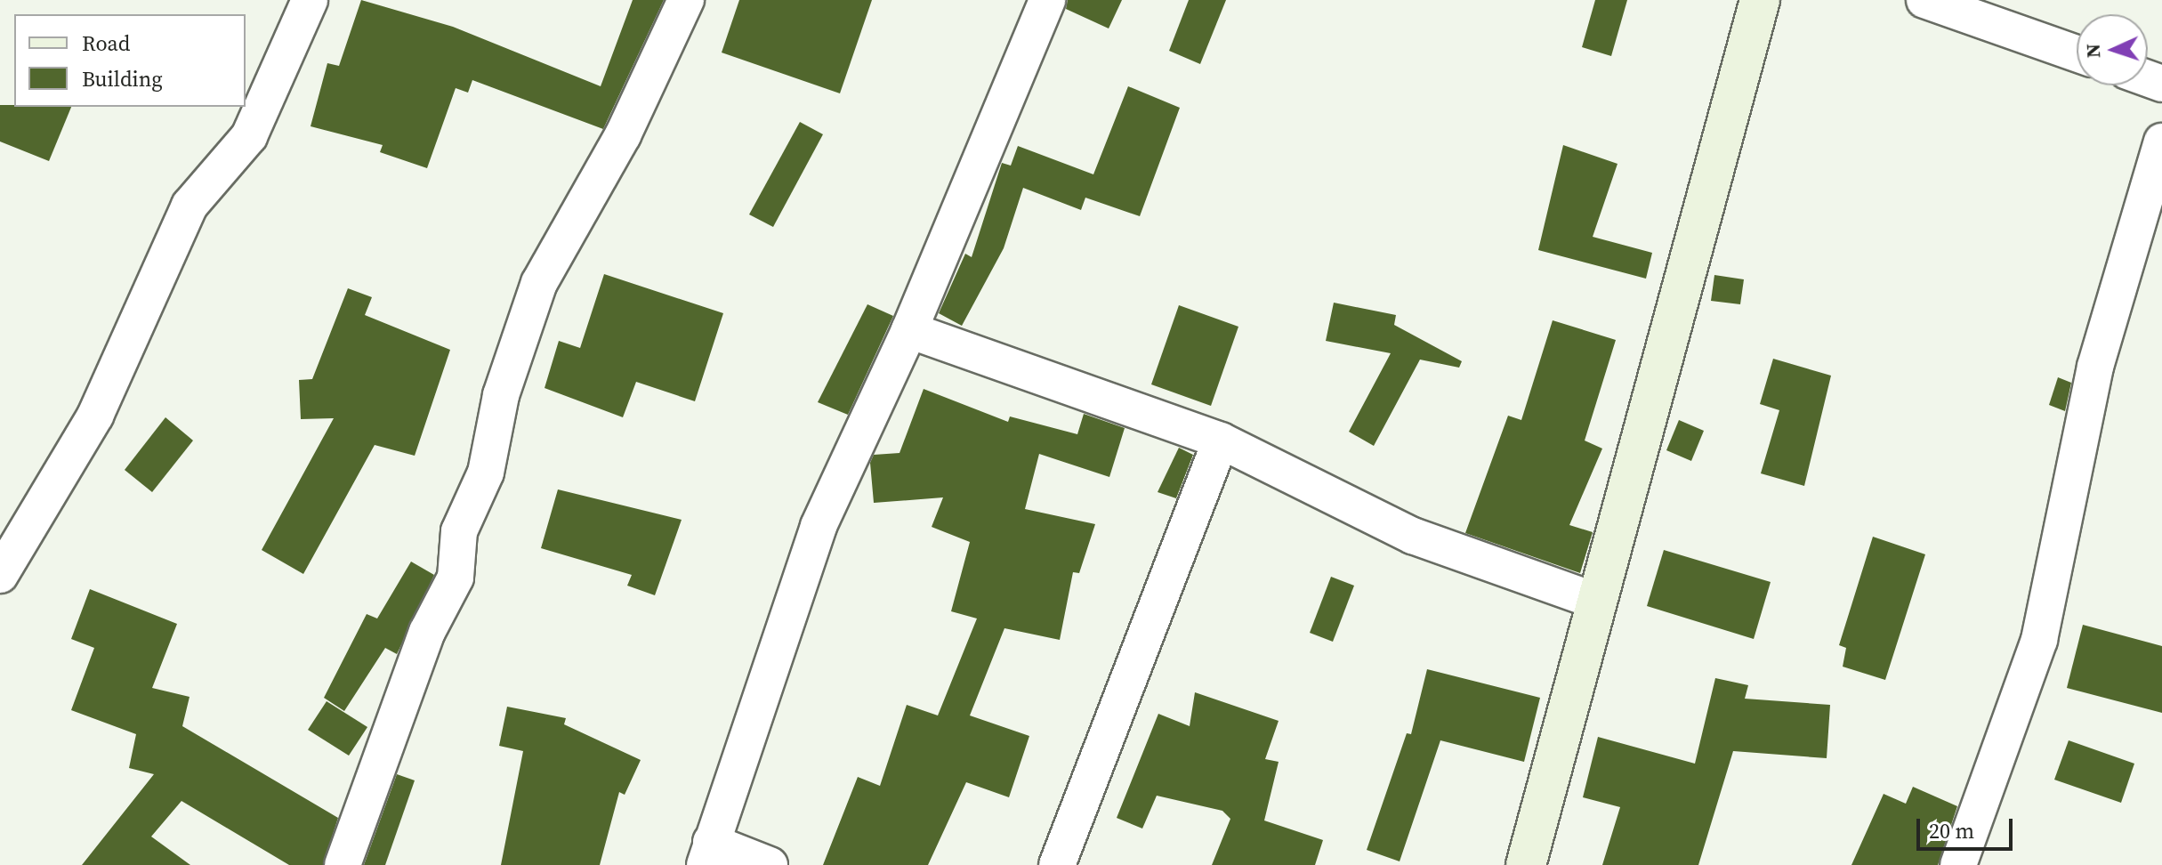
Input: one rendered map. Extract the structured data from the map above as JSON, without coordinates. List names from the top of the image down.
{
  "legend": ["Road", "Building"],
  "scale_bar": "20 m",
  "north": "left"
}
